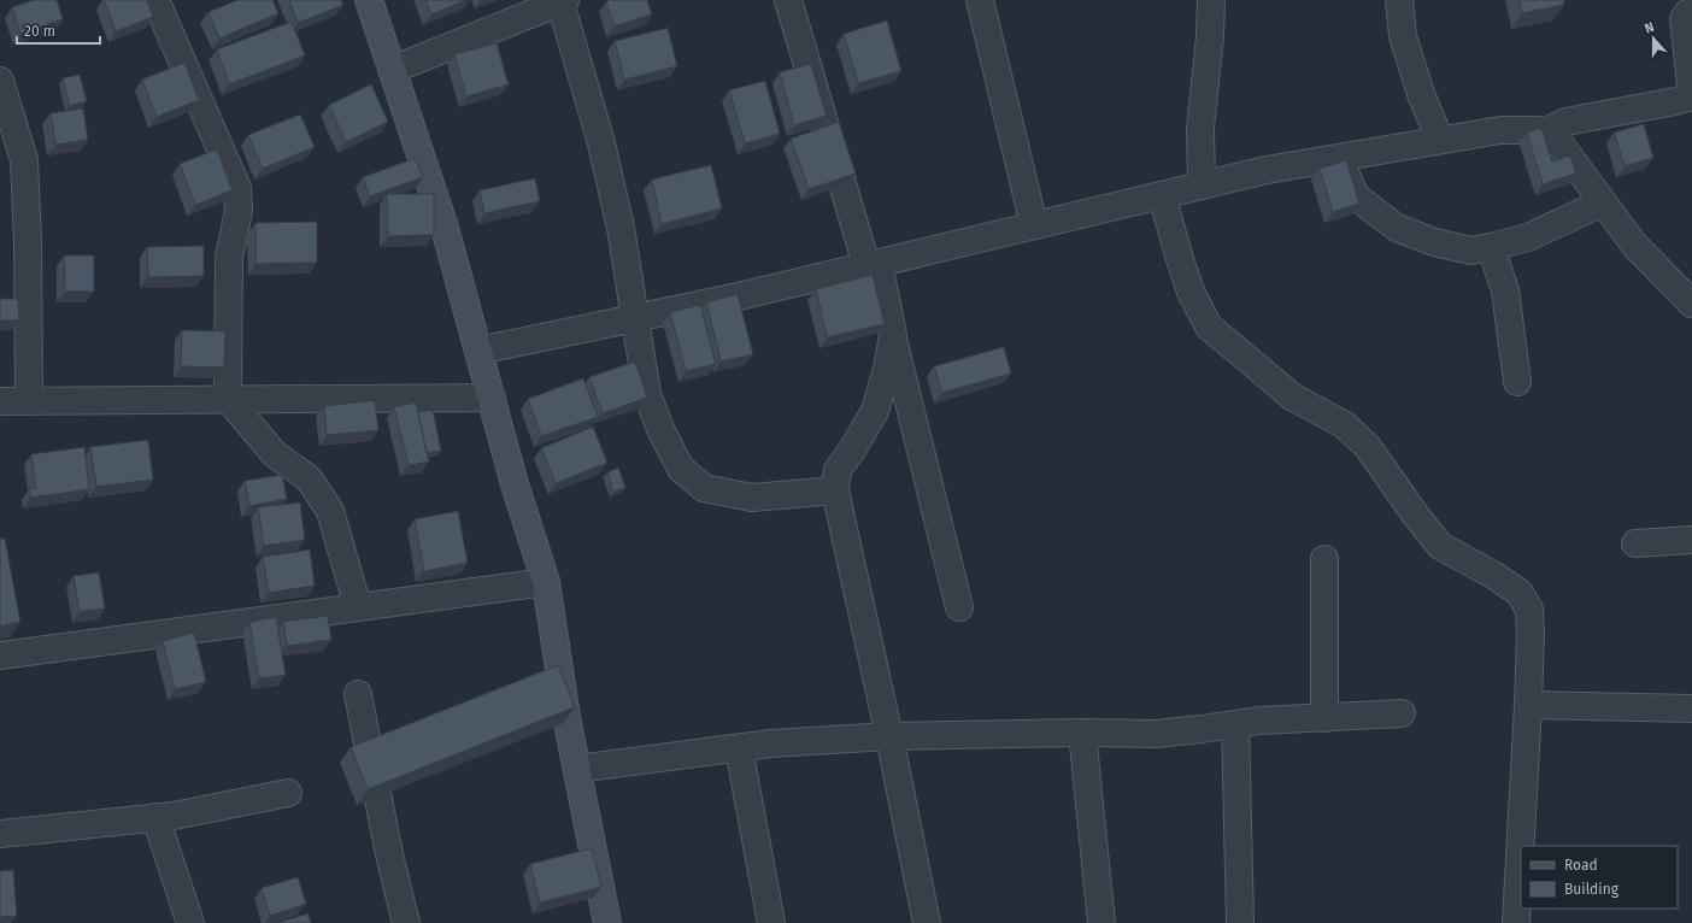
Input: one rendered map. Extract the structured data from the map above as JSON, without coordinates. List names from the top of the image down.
{
  "legend": ["Road", "Building"],
  "scale_bar": "20 m",
  "north": "top"
}
